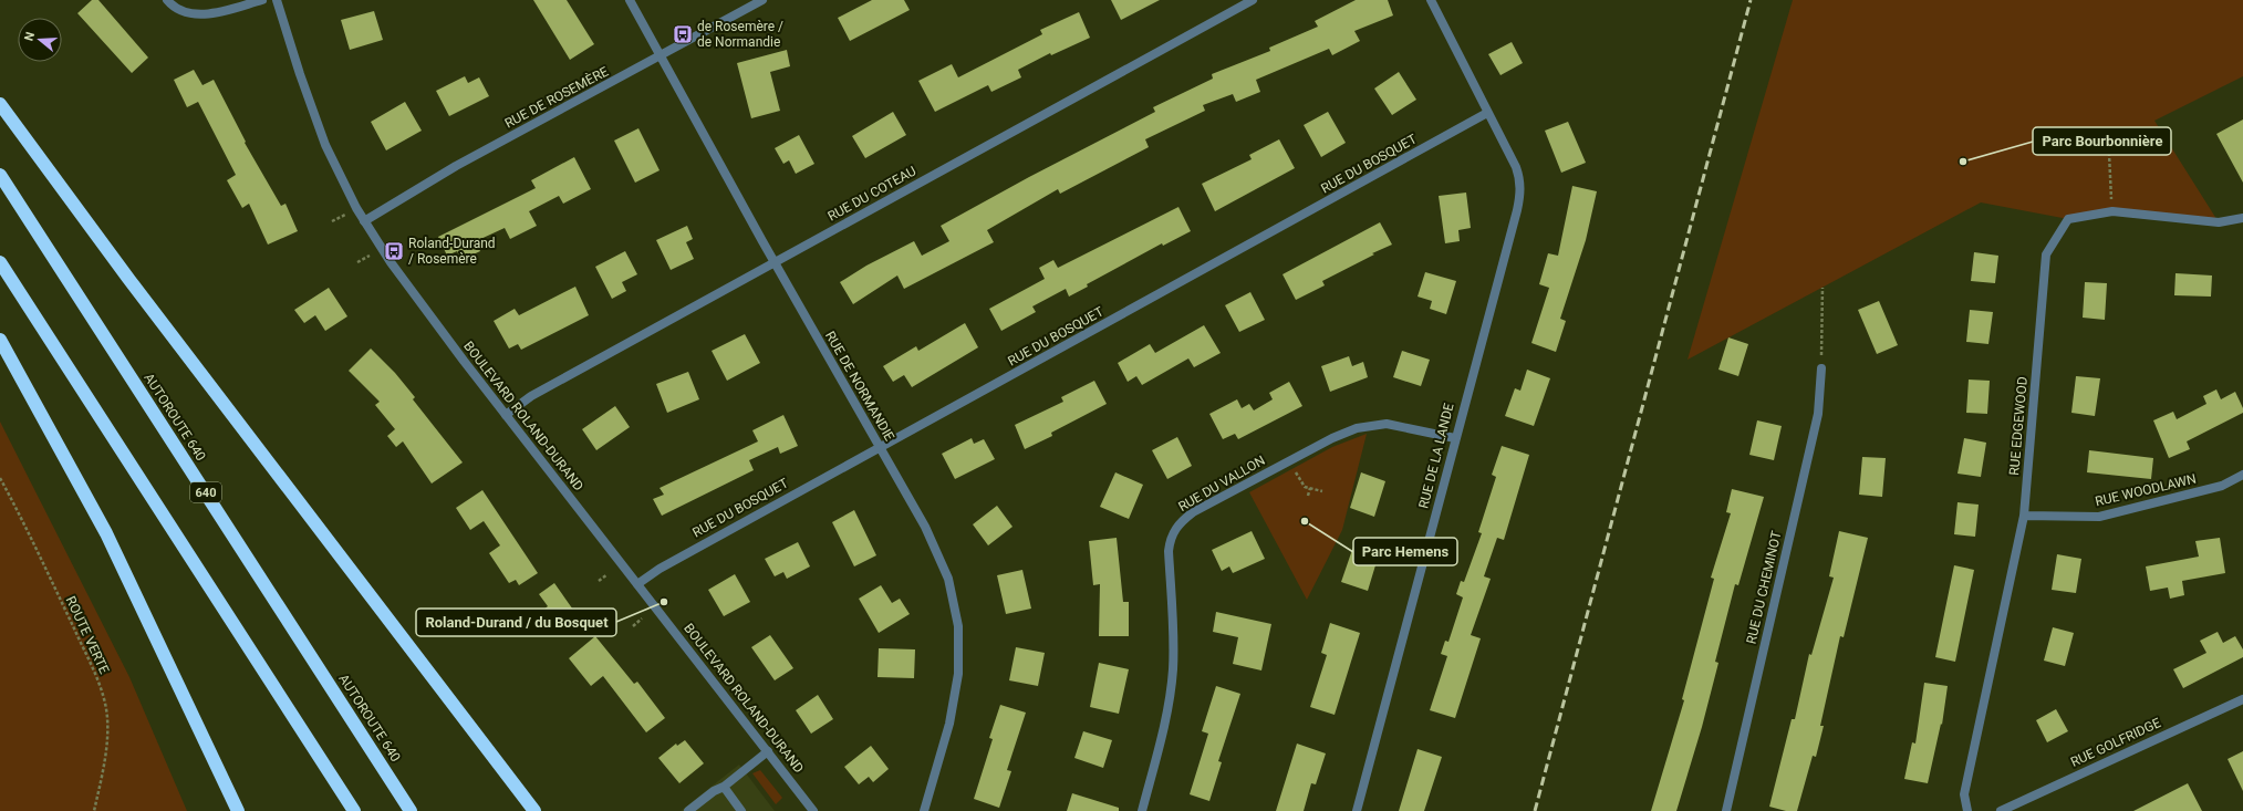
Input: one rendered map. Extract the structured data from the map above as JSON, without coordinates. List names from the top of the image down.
{
  "streets": {
    "highway": ["AUTOROUTE 640", "640"],
    "street": [
      "RUE DE ROSEMÈRE",
      "RUE DU BOSQUET",
      "RUE DU COTEAU",
      "RUE DE NORMANDIE",
      "BOULEVARD ROLAND-DURAND",
      "RUE EDGEWOOD",
      "RUE DE LA LANDE",
      "RUE DU VALLON",
      "RUE WOODLAWN",
      "RUE DU CHEMINOT",
      "RUE GOLFRIDGE"
    ],
    "path": ["ROUTE VERTE"]
  },
  "crossings": [
    ["RUE DE ROSEMÈRE", "RUE DE NORMANDIE"],
    ["RUE DE ROSEMÈRE", "BOULEVARD ROLAND-DURAND"],
    ["RUE DU BOSQUET", "RUE DE NORMANDIE"],
    ["RUE DU BOSQUET", "BOULEVARD ROLAND-DURAND"],
    ["RUE DU BOSQUET", "RUE DE LA LANDE"],
    ["RUE DU COTEAU", "RUE DE NORMANDIE"],
    ["RUE DU COTEAU", "BOULEVARD ROLAND-DURAND"],
    ["RUE EDGEWOOD", "RUE WOODLAWN"],
    ["RUE DE LA LANDE", "RUE DU VALLON"]
  ],
  "places": {
    "bus stop": ["de Rosemère / de Normandie", "Roland-Durand / Rosemère"],
    "other": ["Parc Bourbonnière", "Parc Hemens", "Roland-Durand / du Bosquet"]
  },
  "north": "left"
}
